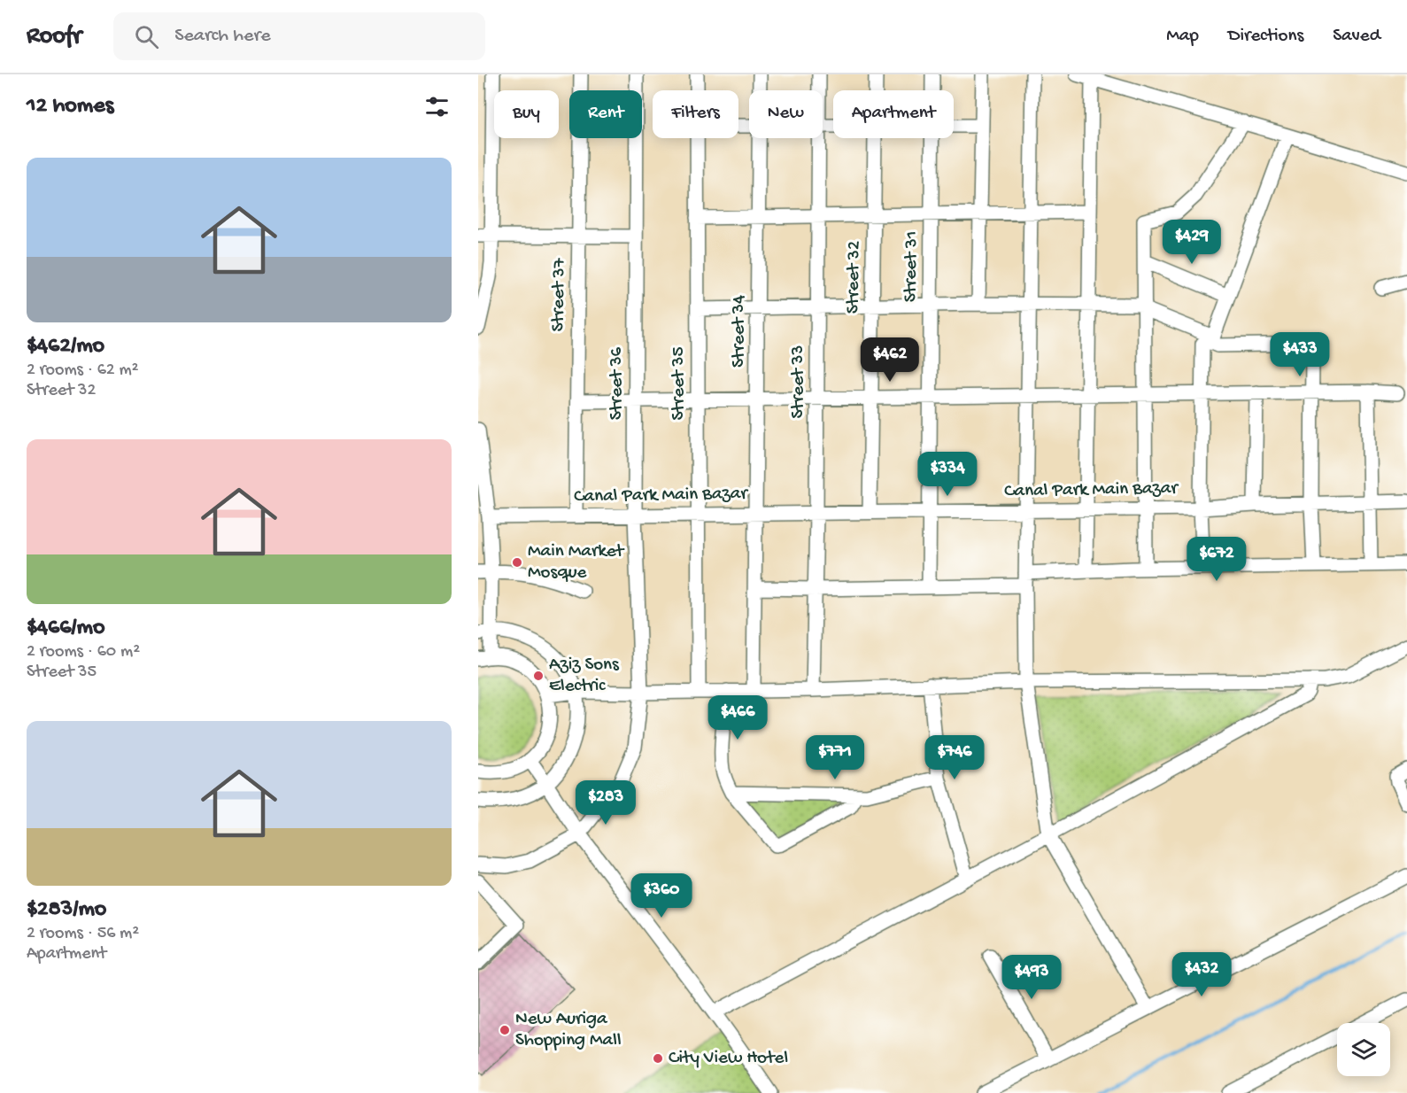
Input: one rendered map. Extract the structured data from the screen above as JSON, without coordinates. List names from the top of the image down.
{
  "streets": {
    "street": [
      "Street 31",
      "Street 32",
      "Street 37",
      "Street 34",
      "Street 33",
      "Street 36",
      "Street 35",
      "Canal Park Main Bazar"
    ]
  },
  "crossings": [
    ["Street 31", "Canal Park Main Bazar"],
    ["Street 32", "Canal Park Main Bazar"],
    ["Street 37", "Canal Park Main Bazar"],
    ["Street 34", "Canal Park Main Bazar"],
    ["Street 33", "Canal Park Main Bazar"],
    ["Street 36", "Canal Park Main Bazar"],
    ["Street 35", "Canal Park Main Bazar"]
  ],
  "places": [
    "Main Market Mosque",
    "Aziz Sons Electric",
    "New Auriga Shopping Mall",
    "City View Hotel"
  ],
  "page": {
    "header": "Roofr",
    "search": "Search here",
    "nav": ["Map", "Directions", "Saved"],
    "heading": "12 homes",
    "chip": [
      "Buy",
      "Rent",
      "Filters",
      "New",
      "Apartment"
    ],
    "list": [
      {
        "name": "$462/mo",
        "note": "2 rooms · 62 m² · Street 32"
      },
      {
        "name": "$466/mo",
        "note": "2 rooms · 60 m² · Street 35"
      },
      {
        "name": "$283/mo",
        "note": "2 rooms · 56 m² · Apartment"
      }
    ],
    "price": [
      "$429",
      "$433",
      "$462",
      "$334",
      "$672",
      "$466",
      "$771",
      "$746",
      "$283",
      "$360",
      "$432",
      "$493"
    ]
  }
}
